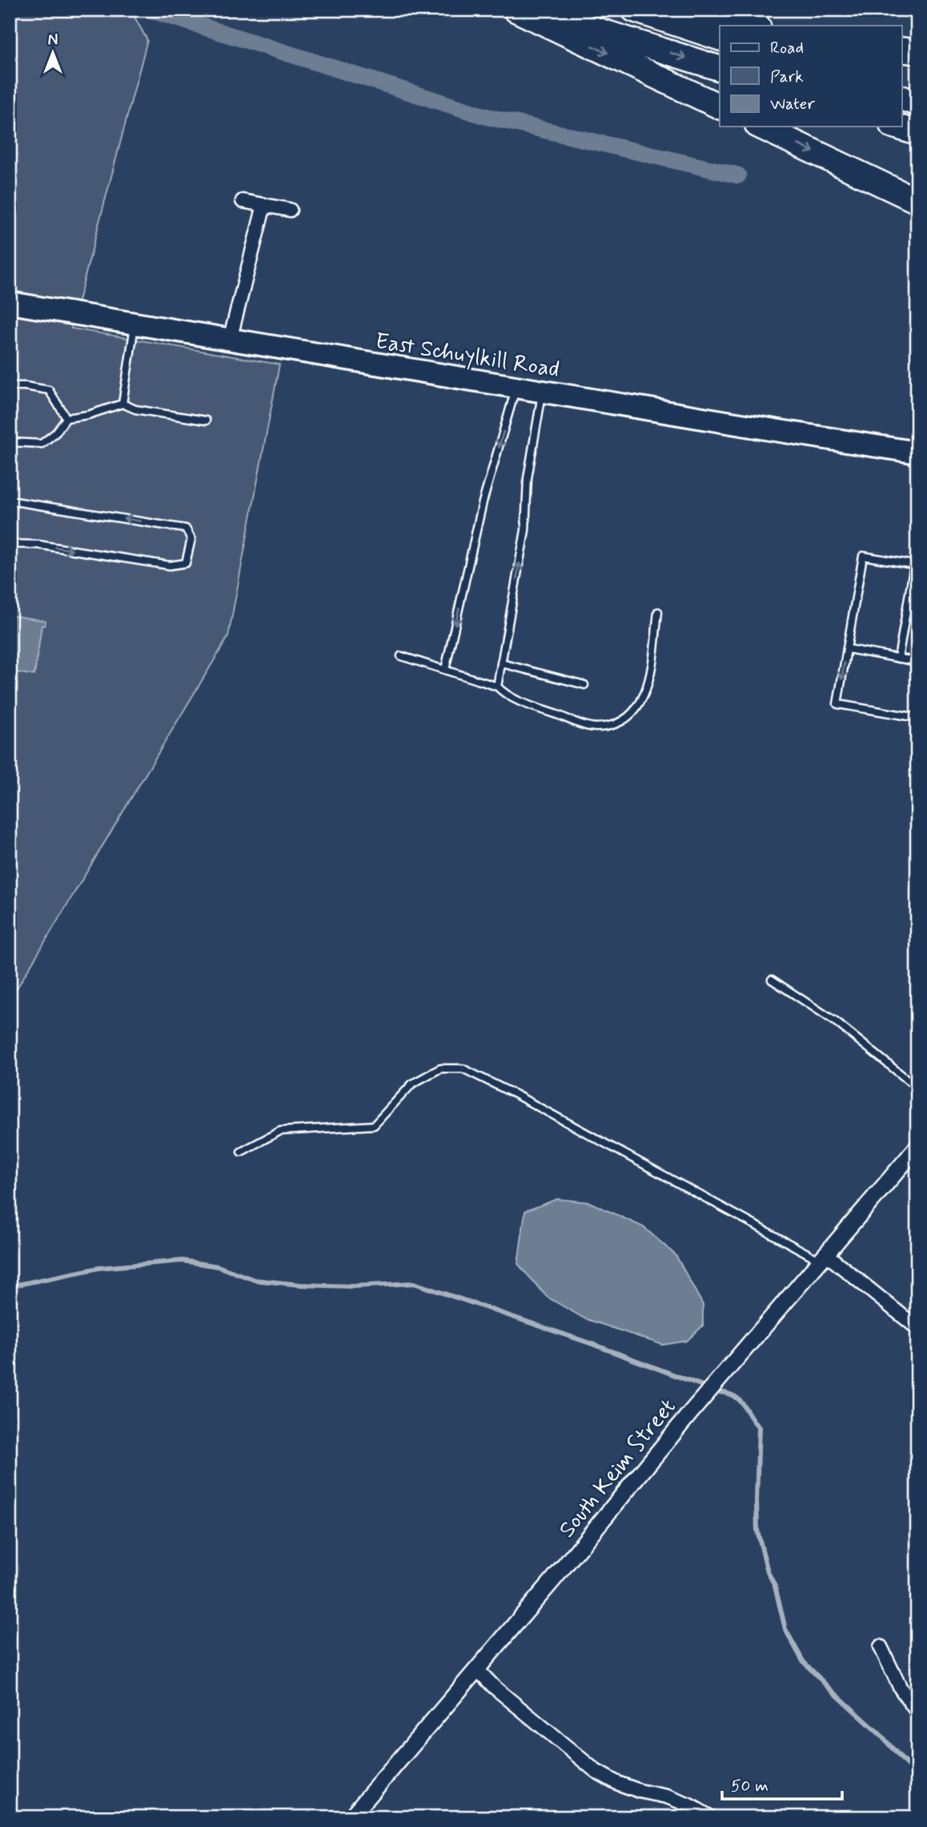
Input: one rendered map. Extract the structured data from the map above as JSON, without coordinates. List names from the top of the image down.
{
  "streets": {
    "main road": ["East Schuylkill Road"],
    "street": ["South Keim Street"]
  },
  "legend": ["Road", "Park", "Water"],
  "scale_bar": "50 m",
  "north": "top"
}
